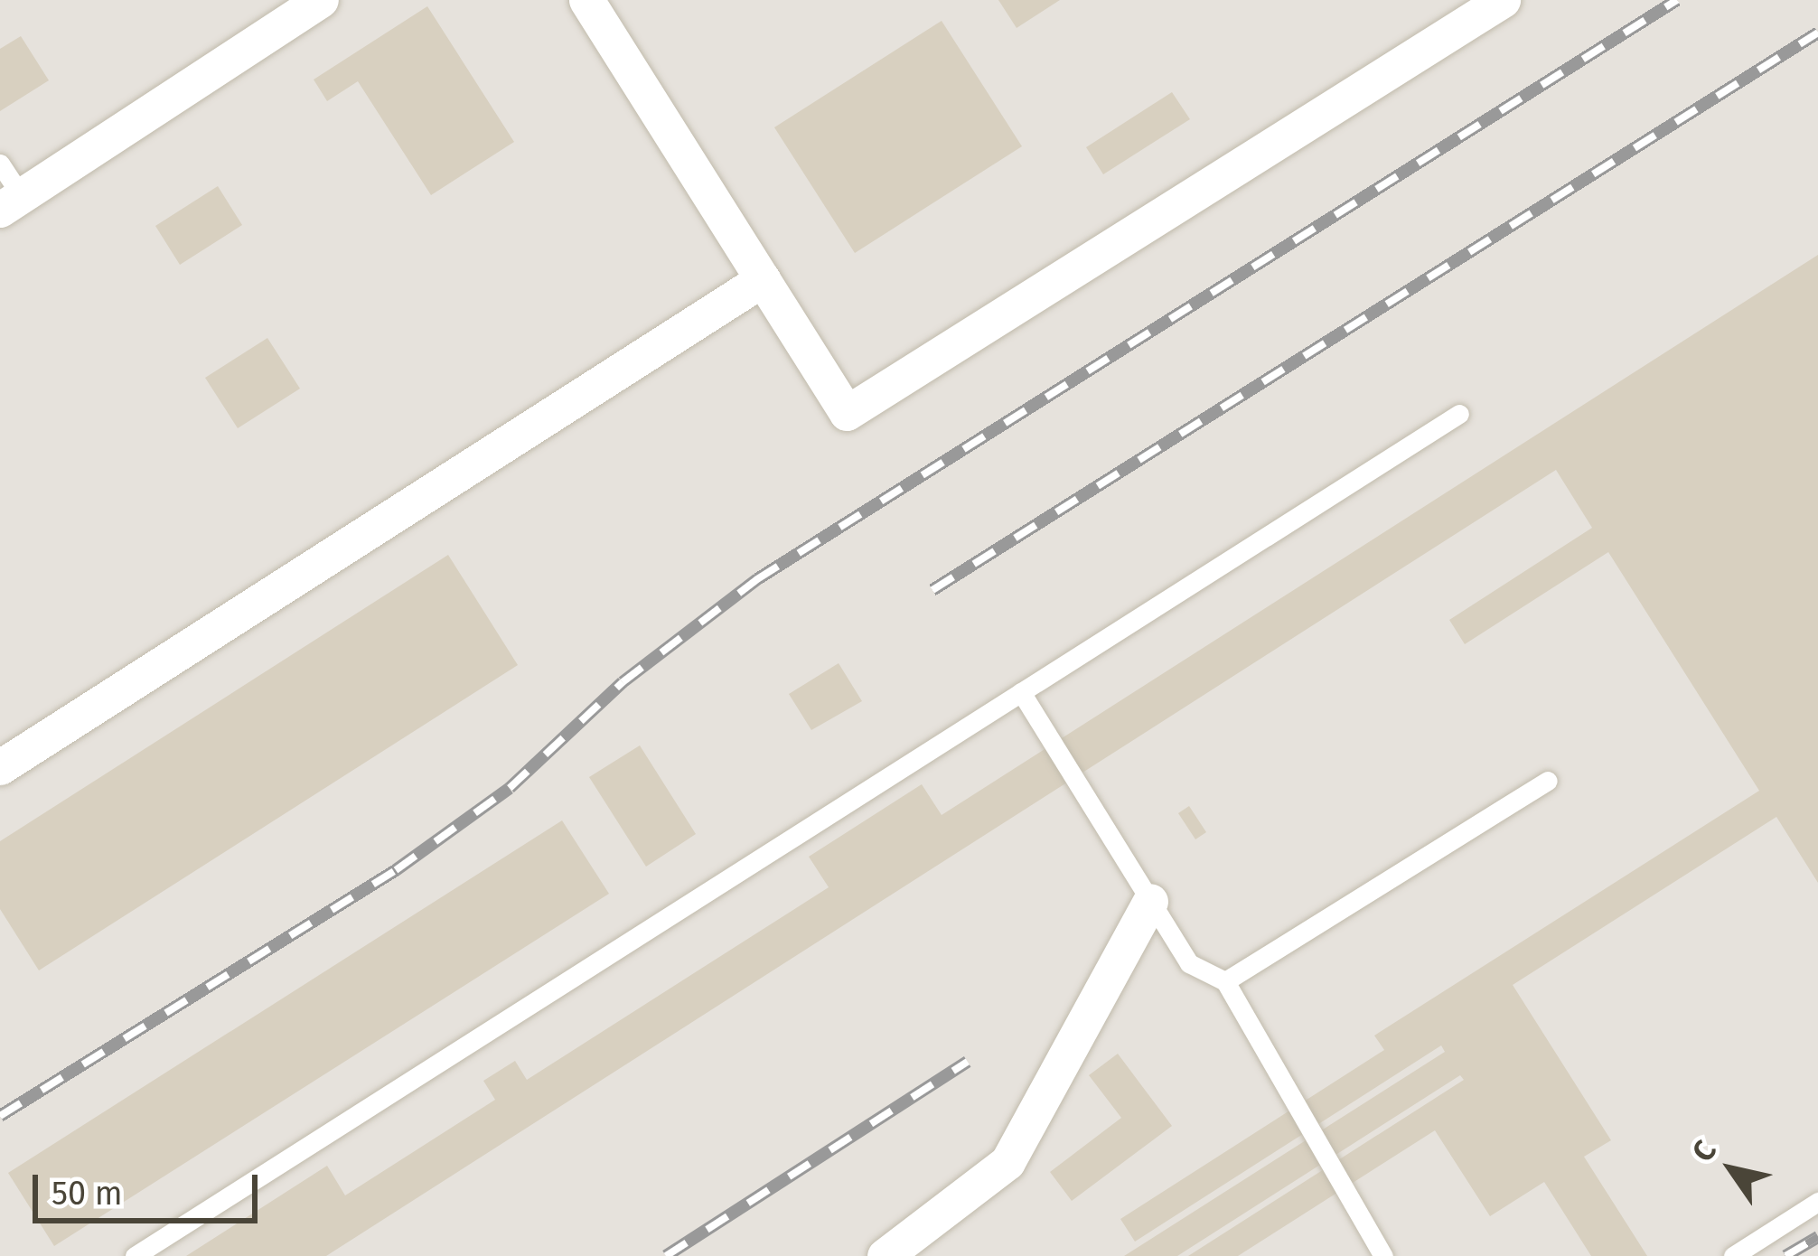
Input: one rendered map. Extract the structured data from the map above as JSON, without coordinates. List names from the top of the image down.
{
  "scale_bar": "50 m",
  "north": "top left"
}
